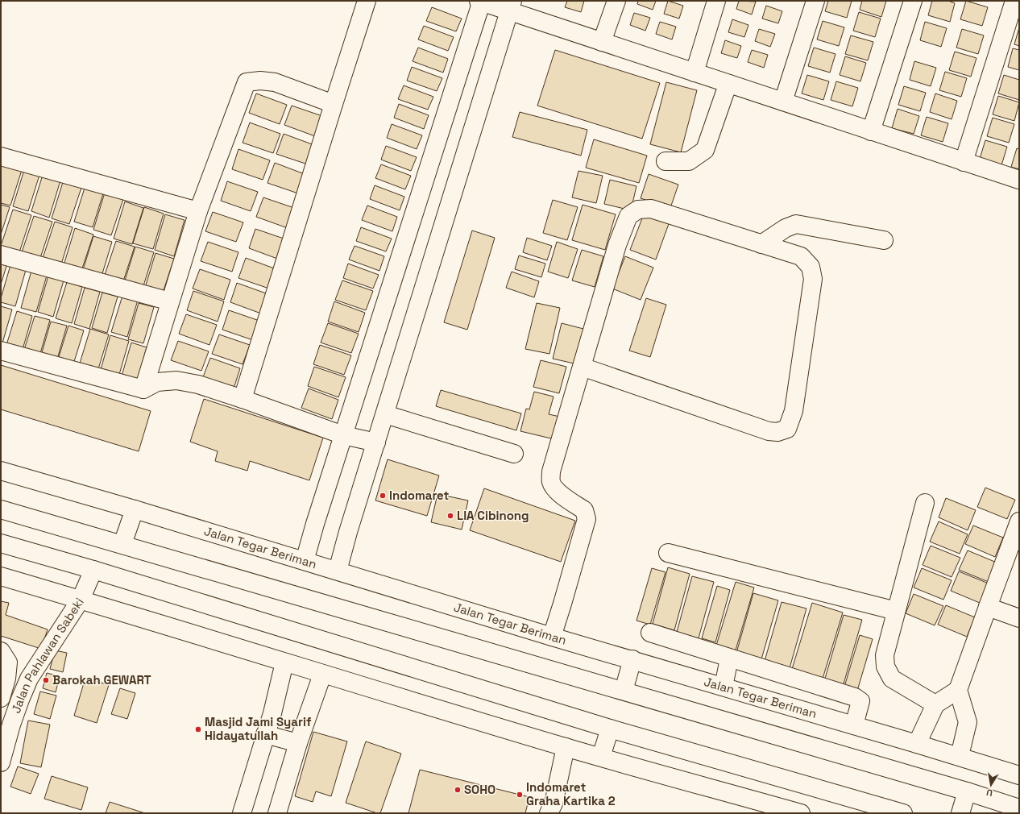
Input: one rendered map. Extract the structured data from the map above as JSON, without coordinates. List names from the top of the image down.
{
  "streets": {
    "street": ["Jalan Tegar Beriman", "Jalan Pahlawan Sabeki"]
  },
  "places": [
    "Indomaret",
    "LIA Cibinong",
    "Barokah GEWART",
    "Masjid Jami Syarif Hidayatullah",
    "SOHO",
    "Indomaret Graha Kartika 2"
  ],
  "north": "bottom"
}
